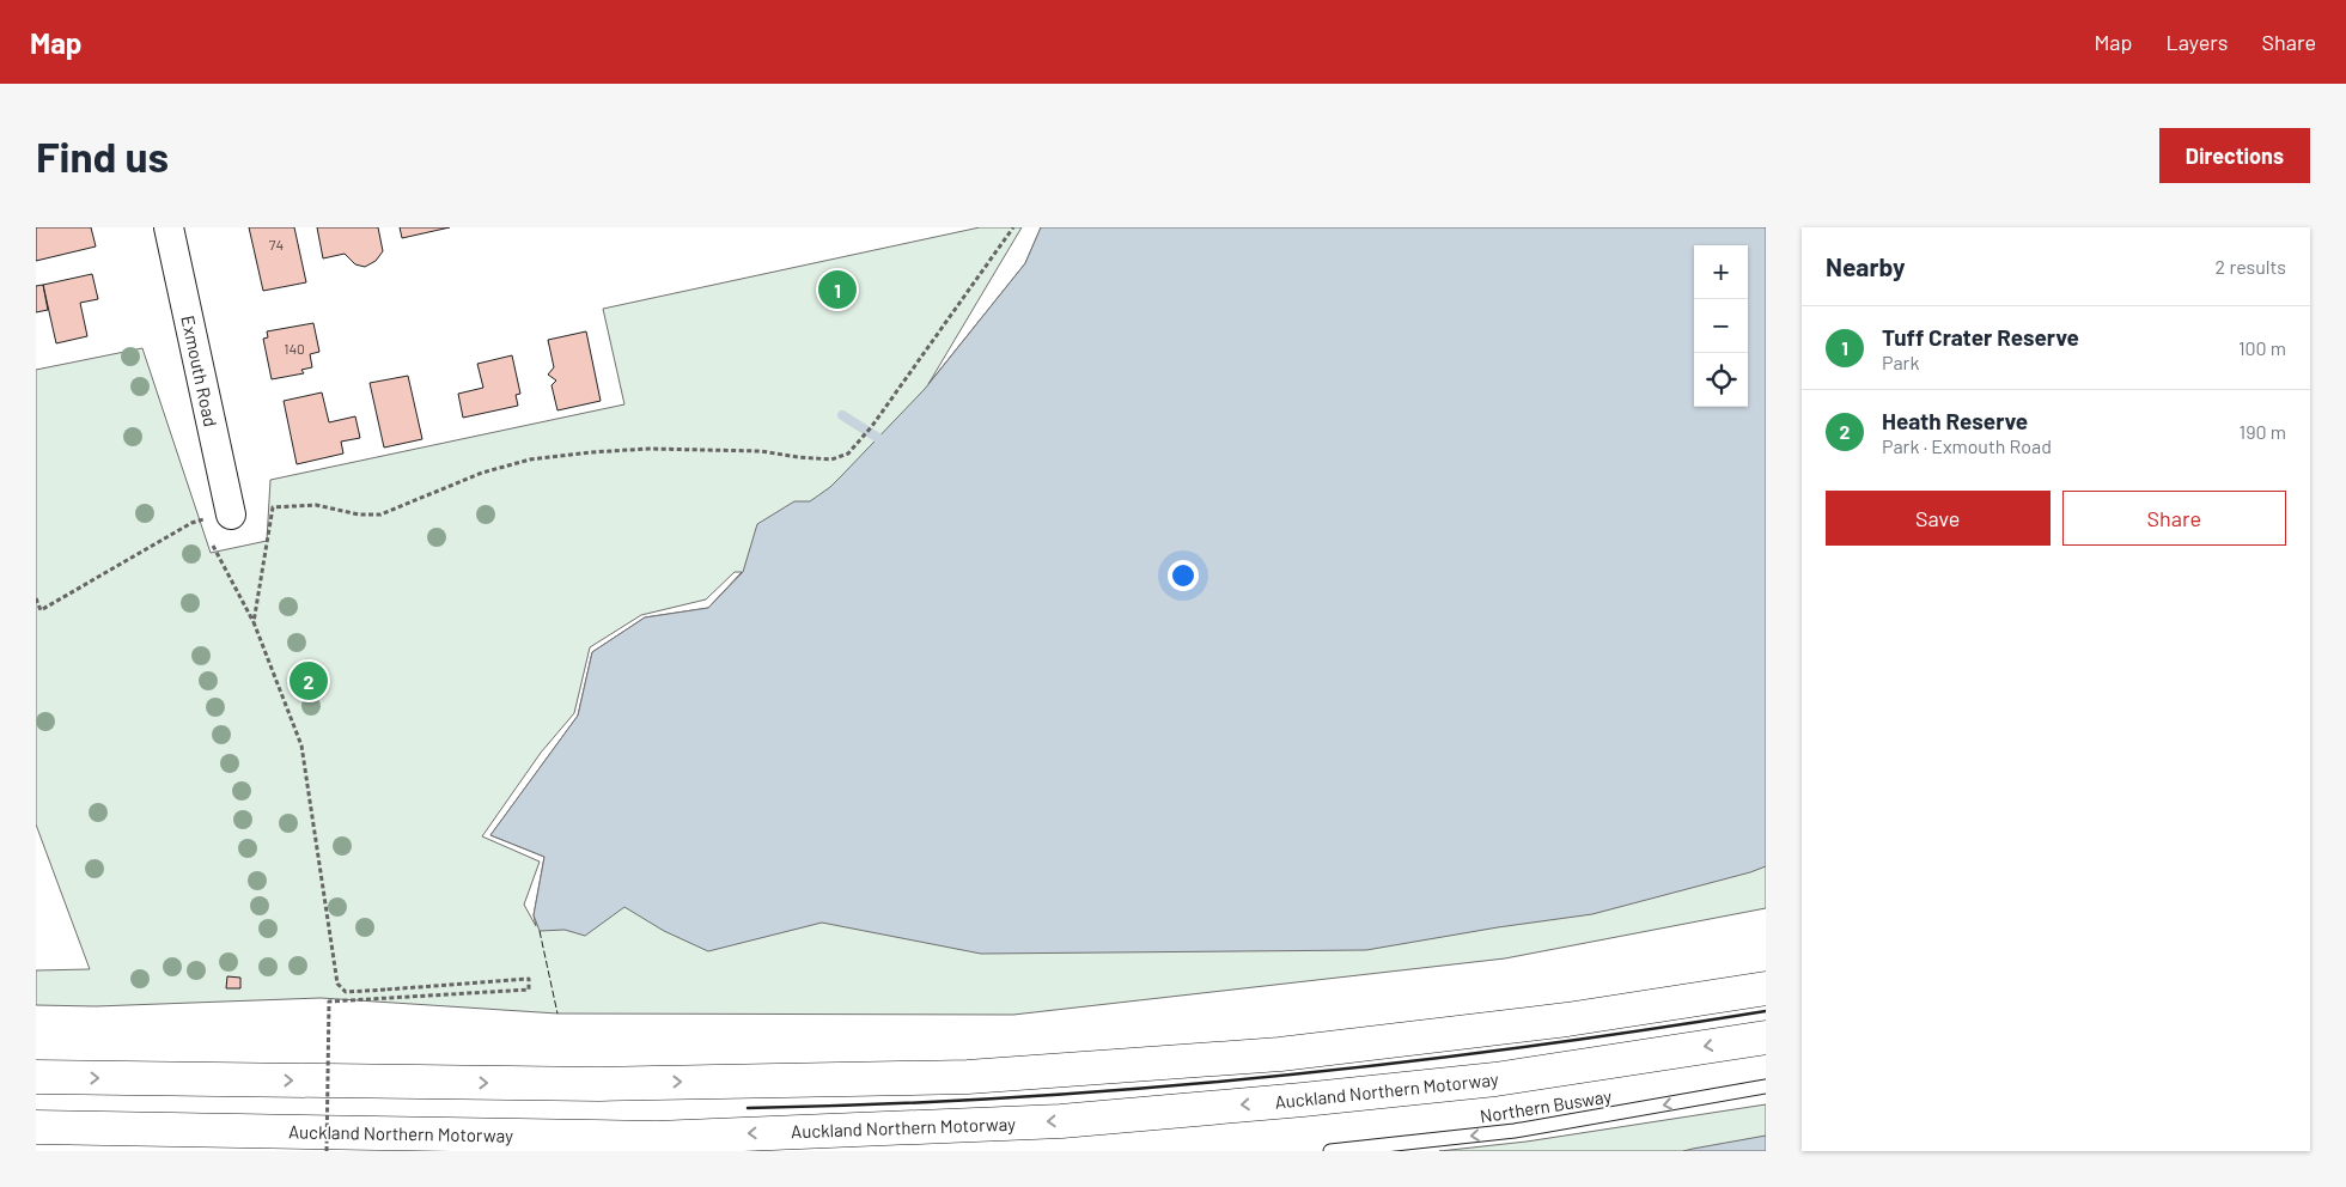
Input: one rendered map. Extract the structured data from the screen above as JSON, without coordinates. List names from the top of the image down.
{
  "streets": {
    "highway": ["Auckland Northern Motorway"],
    "street": ["Exmouth Road"],
    "lane": ["Northern Busway"]
  },
  "one_way": ["Northern Busway"],
  "house_numbers": ["74", "140"],
  "page": {
    "header": "Map",
    "nav": ["Map", "Layers", "Share"],
    "buttons": [
      "Directions",
      ["Save", "Share"]
    ],
    "title": "Find us",
    "heading": ["Nearby", "2 results"],
    "map_buttons": ["+", "−"],
    "pins": ["1", "2"],
    "list": [
      {
        "mark": "1",
        "name": "Tuff Crater Reserve",
        "note": "Park",
        "value": "100 m"
      },
      {
        "mark": "2",
        "name": "Heath Reserve",
        "note": "Park · Exmouth Road",
        "value": "190 m"
      }
    ]
  }
}
